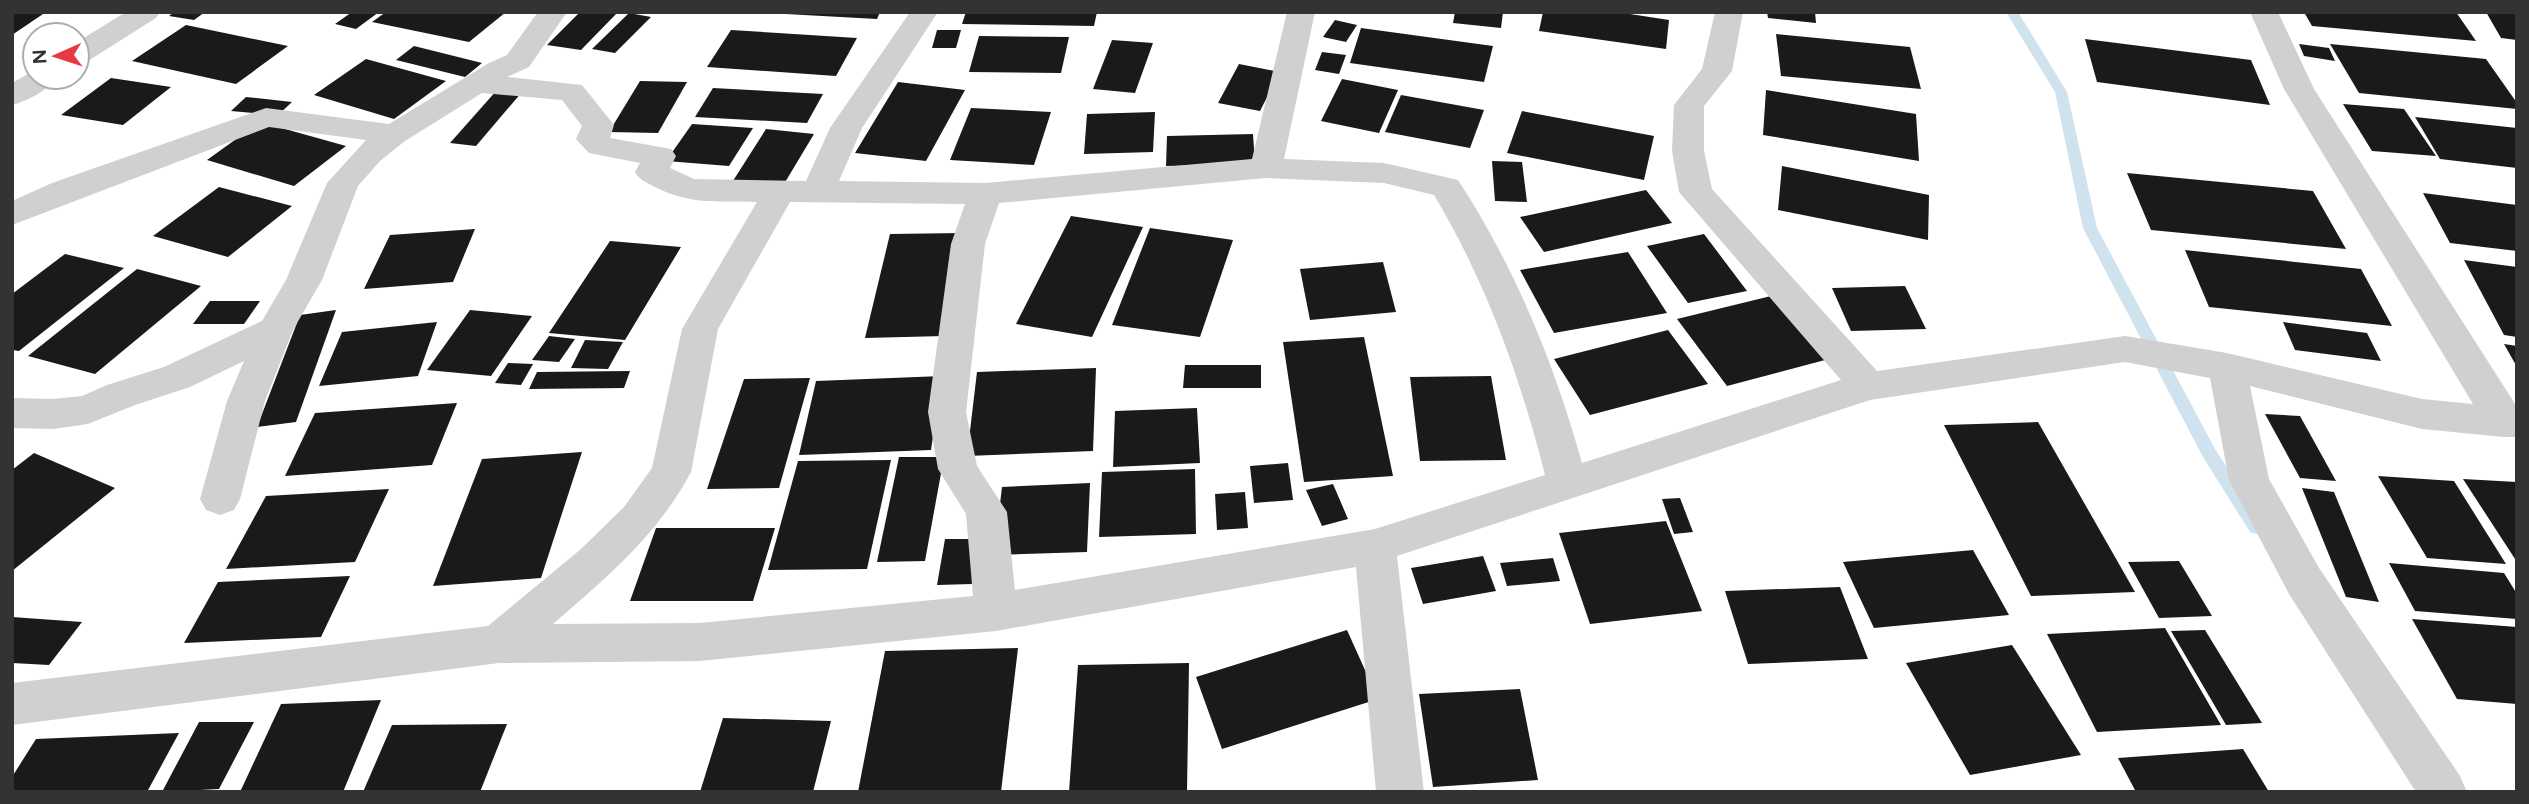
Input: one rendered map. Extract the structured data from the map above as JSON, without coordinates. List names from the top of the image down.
{
  "north": "left"
}
